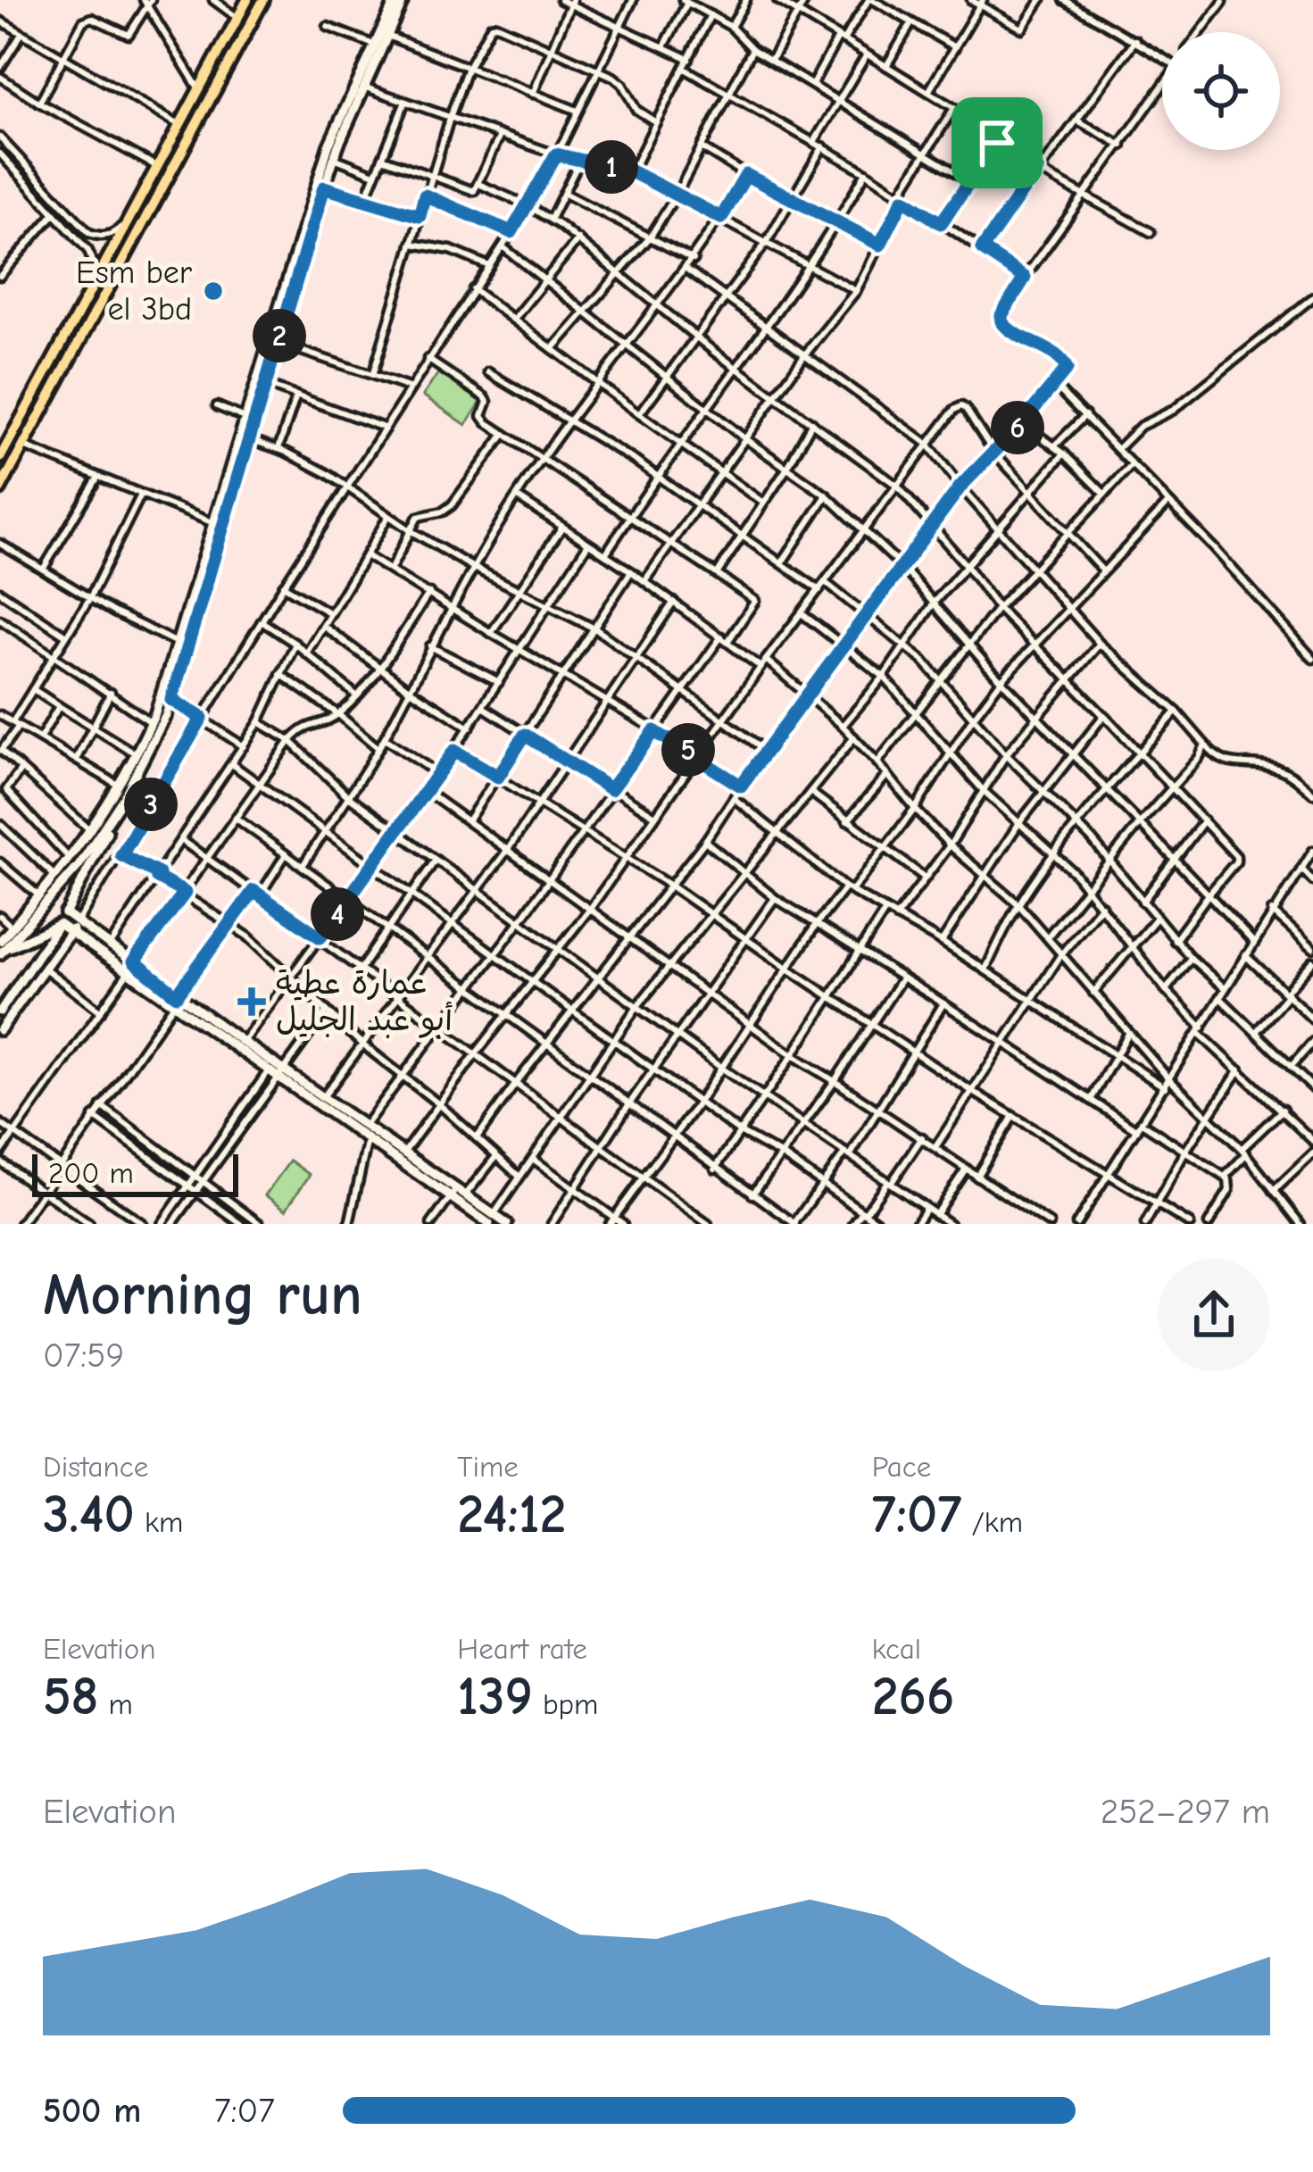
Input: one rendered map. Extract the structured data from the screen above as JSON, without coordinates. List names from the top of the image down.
{
  "places": {
    "other": ["Esm ber el 3bd"],
    "health": ["عمارة عطية أبو عبد الجليل"]
  },
  "scale_bar": "200 m",
  "page": {
    "pins": [
      "1",
      "2",
      "6",
      "5",
      "3",
      "4"
    ],
    "scale": "200 m",
    "heading": ["Morning run", "07:59"],
    "stats": [
      ["Distance", "3.40 km"],
      ["Time", "24:12"],
      ["Pace", "7:07 /km"],
      ["Elevation", "58 m"],
      ["Heart rate", "139 bpm"],
      ["kcal", "266"]
    ],
    "chart": ["Elevation", "252–297 m"],
    "list": [
      {
        "name": "500 m",
        "note": "7:07"
      }
    ]
  }
}
